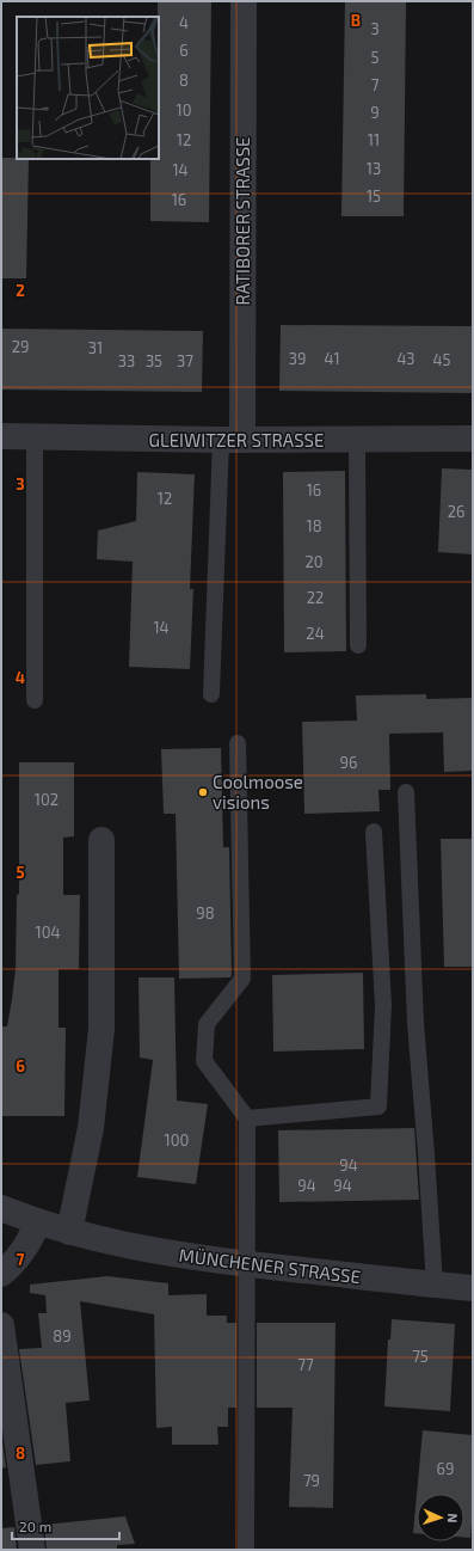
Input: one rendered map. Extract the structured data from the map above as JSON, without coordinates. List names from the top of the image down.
{
  "streets": {
    "street": ["RATIBORER STRASSE", "GLEIWITZER STRASSE", "MÜNCHENER STRASSE"]
  },
  "crossings": [
    ["RATIBORER STRASSE", "GLEIWITZER STRASSE"]
  ],
  "places": ["Coolmoose visions"],
  "house_numbers": [
    "4",
    "3",
    "6",
    "5",
    "8",
    "7",
    "10",
    "9",
    "12",
    "11",
    "13",
    "14",
    "15",
    "16",
    "29",
    "31",
    "39",
    "41",
    "43",
    "45",
    "33",
    "35",
    "37",
    "16",
    "12",
    "26",
    "18",
    "20",
    "22",
    "14",
    "24",
    "96",
    "102",
    "98",
    "104",
    "100",
    "94",
    "94",
    "94",
    "89",
    "75",
    "77",
    "69",
    "79"
  ],
  "scale_bar": "20 m",
  "north": "right",
  "grid": {
    "columns": ["B"],
    "rows": [
      "2",
      "3",
      "4",
      "5",
      "6",
      "7",
      "8"
    ]
  }
}
